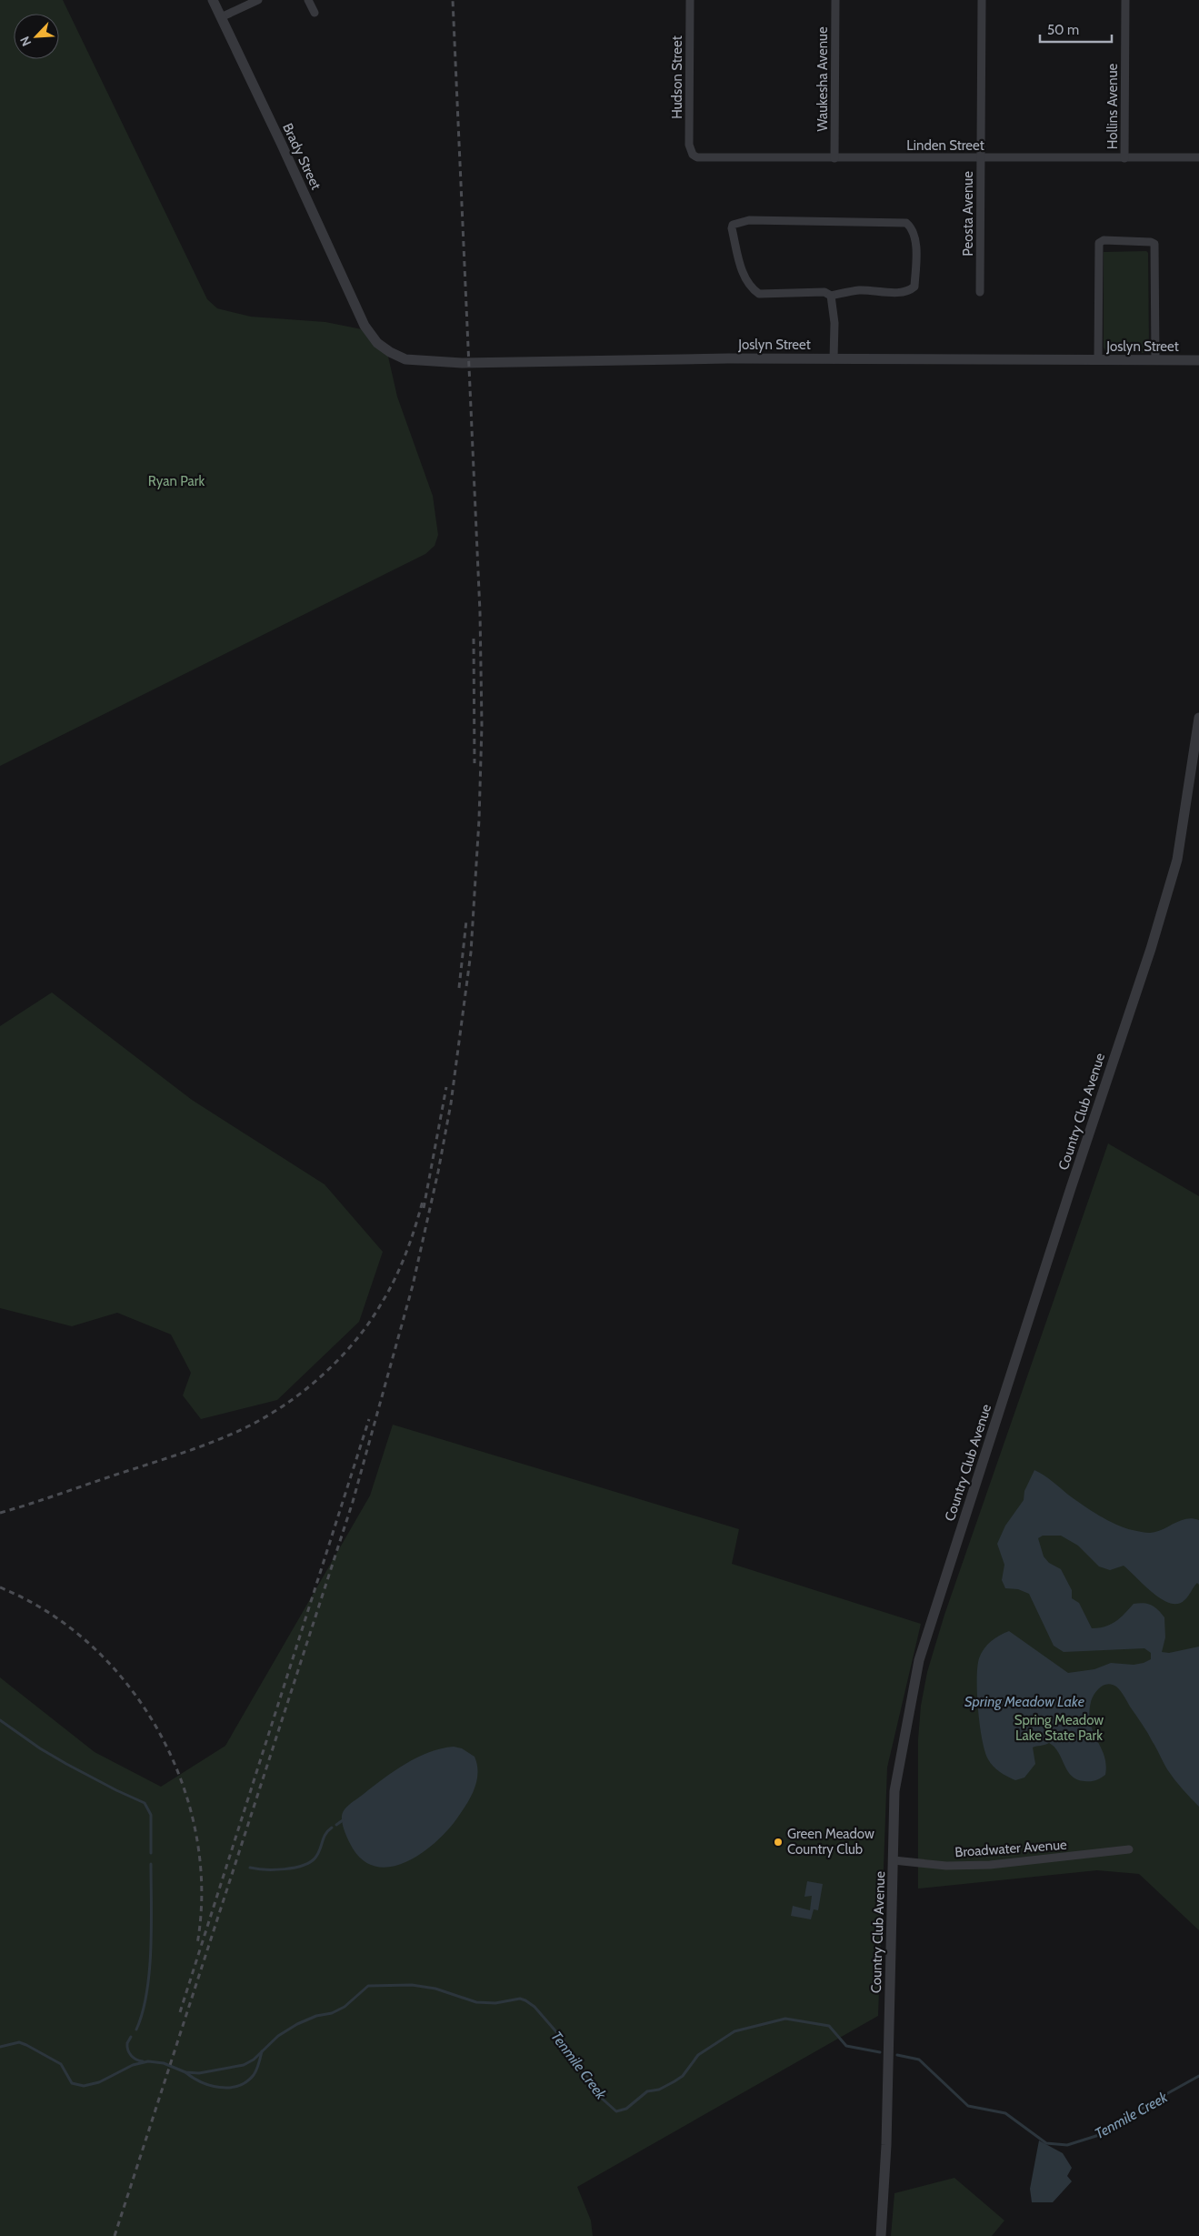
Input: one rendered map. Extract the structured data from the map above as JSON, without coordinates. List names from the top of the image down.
{
  "streets": {
    "street": [
      "Hudson Street",
      "Waukesha Avenue",
      "Hollins Avenue",
      "Linden Street",
      "Brady Street",
      "Peosta Avenue",
      "Joslyn Street",
      "Country Club Avenue",
      "Broadwater Avenue"
    ]
  },
  "crossings": [
    ["Hudson Street", "Linden Street"],
    ["Waukesha Avenue", "Linden Street"],
    ["Hollins Avenue", "Linden Street"],
    ["Linden Street", "Peosta Avenue"],
    ["Brady Street", "Joslyn Street"],
    ["Country Club Avenue", "Broadwater Avenue"]
  ],
  "water": ["Spring Meadow Lake", "Tenmile Creek"],
  "parks": ["Ryan Park", "Spring Meadow Lake State Park"],
  "places": ["Green Meadow Country Club"],
  "scale_bar": "50 m",
  "north": "bottom left"
}
